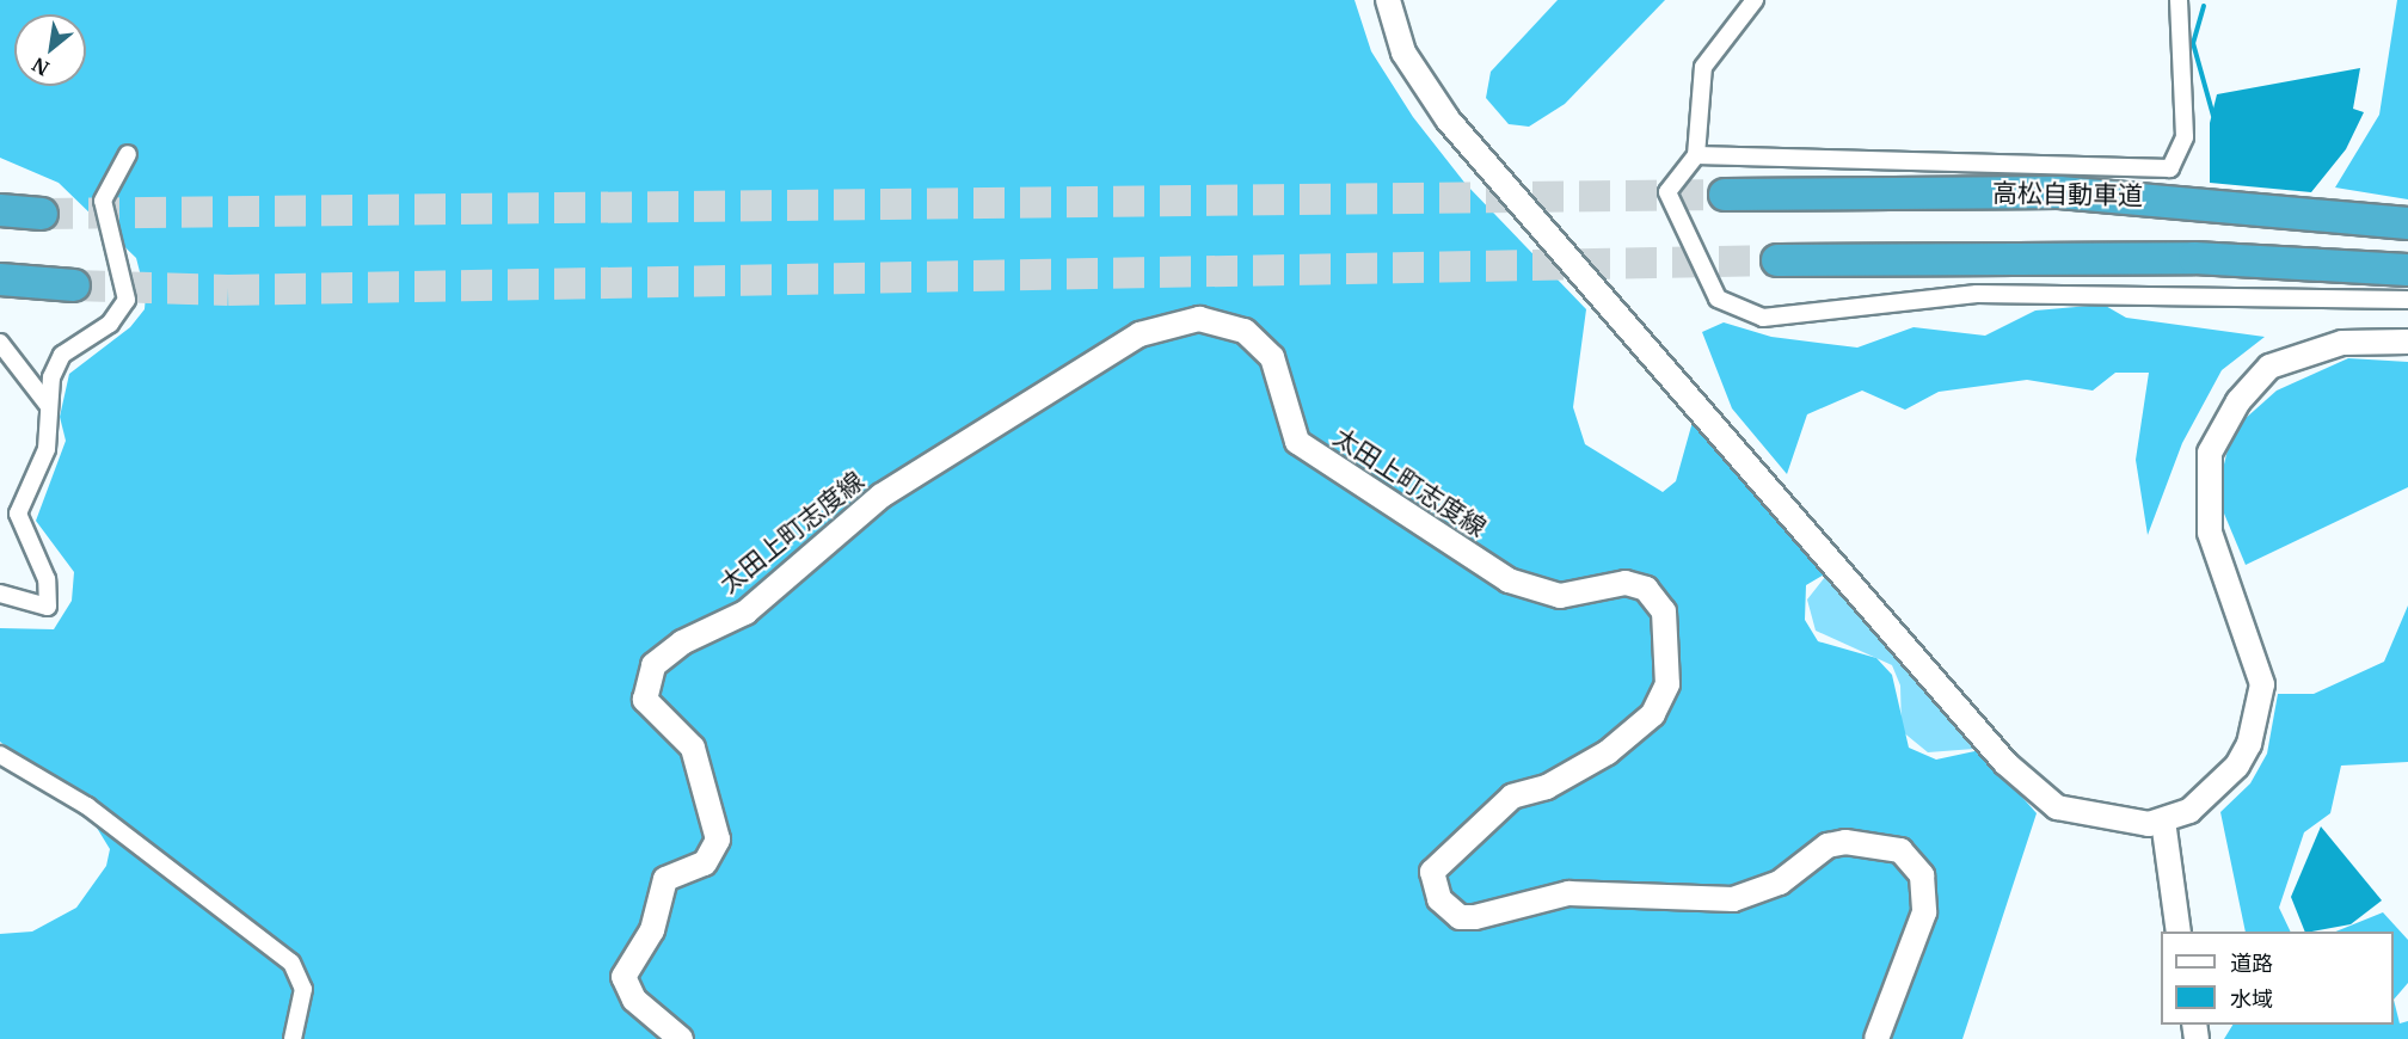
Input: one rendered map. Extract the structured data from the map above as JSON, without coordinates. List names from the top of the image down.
{
  "streets": {
    "highway": ["高松自動車道"],
    "main road": ["太田上町志度線"]
  },
  "legend": ["道路", "水域"],
  "north": "bottom left"
}
